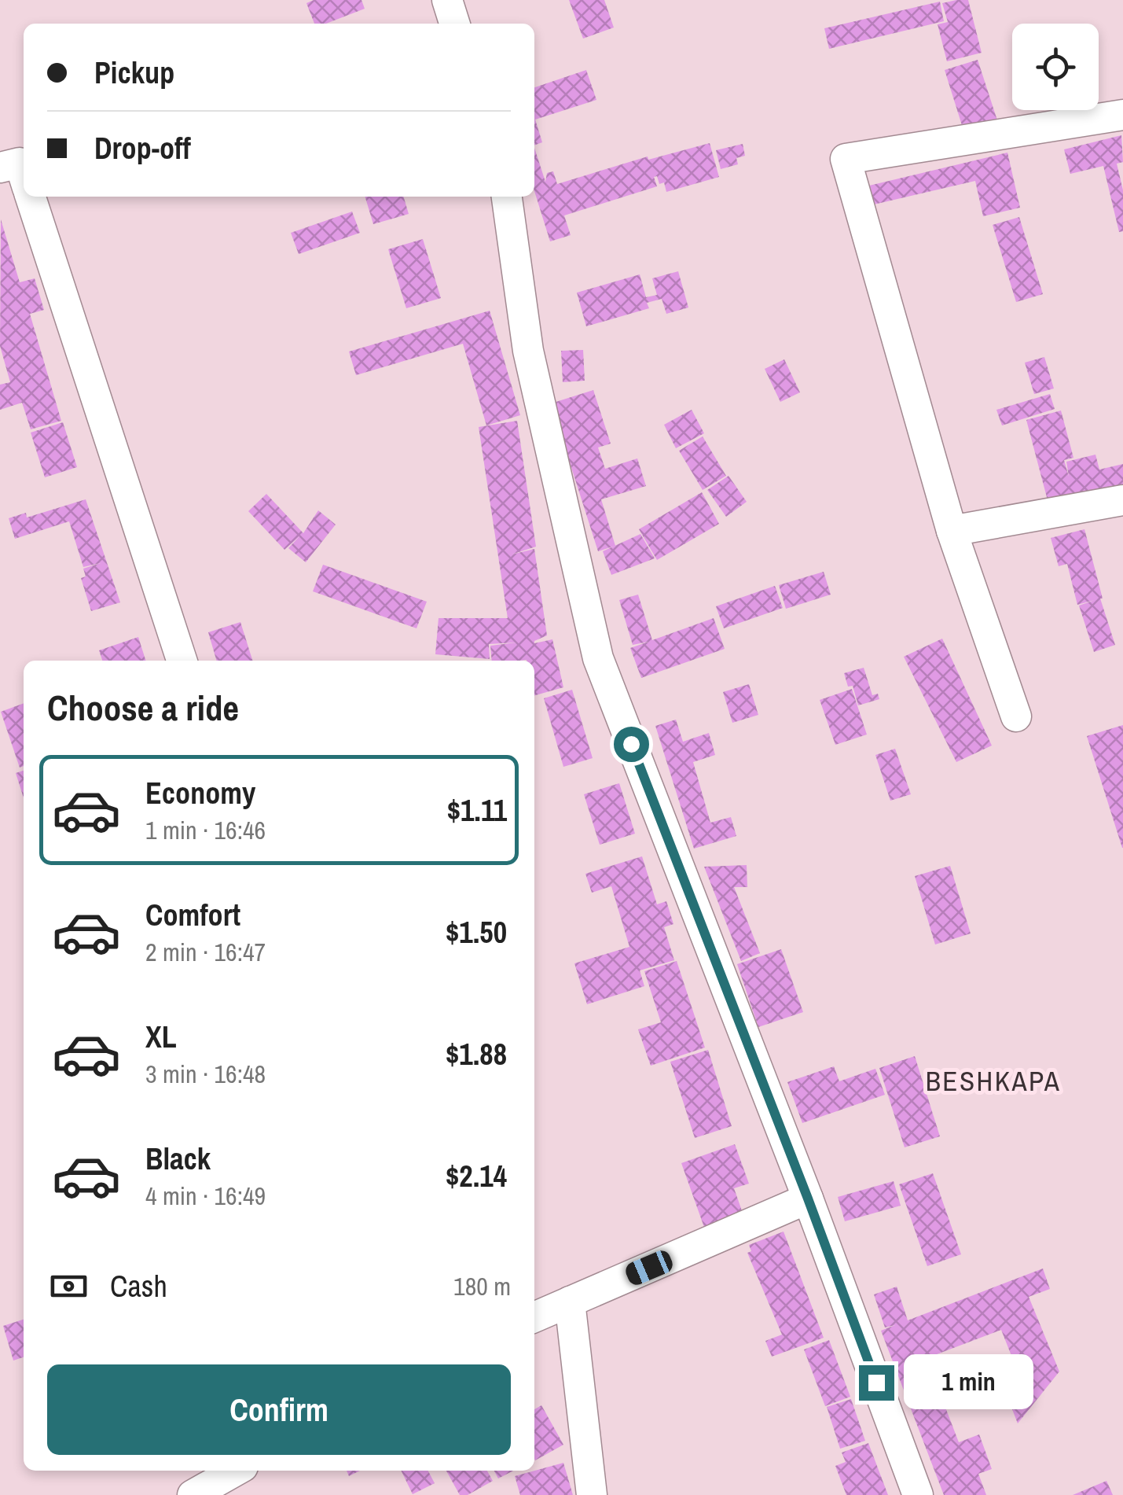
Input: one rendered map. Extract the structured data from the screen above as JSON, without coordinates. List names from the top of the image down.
{
  "districts": ["BESHKAPA"],
  "page": {
    "banner": ["Pickup", "Drop-off"],
    "heading": "Choose a ride",
    "list": [
      {
        "name": "Economy",
        "note": "1 min · 16:46",
        "value": "$1.11"
      },
      {
        "name": "Comfort",
        "note": "2 min · 16:47",
        "value": "$1.50"
      },
      {
        "name": "XL",
        "note": "3 min · 16:48",
        "value": "$1.88"
      },
      {
        "name": "Black",
        "note": "4 min · 16:49",
        "value": "$2.14"
      }
    ],
    "pay": ["Cash", "180 m"],
    "buttons": "Confirm",
    "bubble": "1 min"
  }
}
